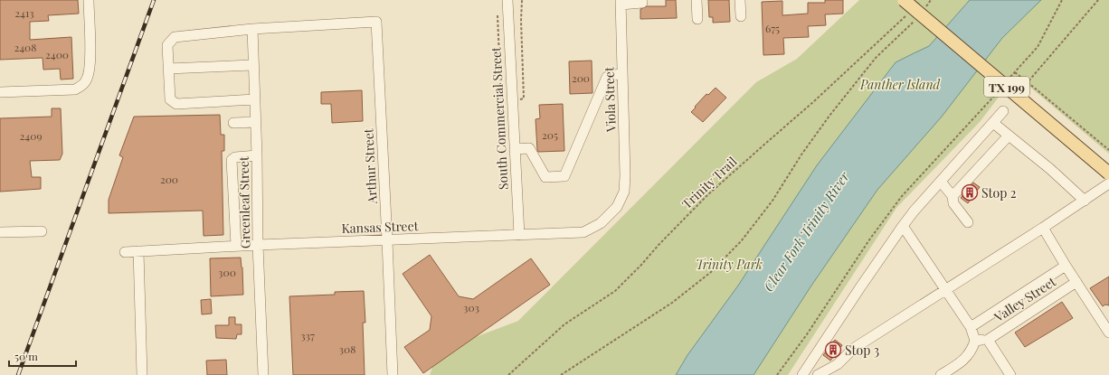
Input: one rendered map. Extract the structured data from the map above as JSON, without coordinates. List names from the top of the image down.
{
  "streets": {
    "main road": ["TX 199"],
    "street": [
      "Viola Street",
      "South Commercial Street",
      "Arthur Street",
      "Greenleaf Street",
      "Kansas Street",
      "Valley Street"
    ],
    "path": ["Trinity Trail"]
  },
  "crossings": [
    ["Viola Street", "Kansas Street"],
    ["South Commercial Street", "Kansas Street"],
    ["Arthur Street", "Greenleaf Street"],
    ["Arthur Street", "Kansas Street"],
    ["Greenleaf Street", "Kansas Street"]
  ],
  "water": ["Clear Fork Trinity River"],
  "parks": ["Panther Island", "Trinity Park"],
  "places": {
    "building": ["Stop 2", "Stop 3"]
  },
  "house_numbers": [
    "2413",
    "675",
    "2408",
    "2400",
    "200",
    "205",
    "2409",
    "200",
    "300",
    "303",
    "337",
    "308"
  ],
  "scale_bar": "50 m"
}
